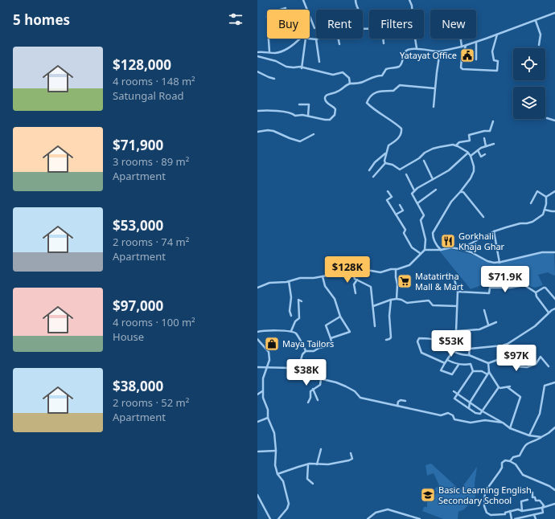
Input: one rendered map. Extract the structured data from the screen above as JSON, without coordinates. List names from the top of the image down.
{
  "places": {
    "public building": ["Yatayat Office"],
    "restaurant": ["Gorkhali Khaja Ghar"],
    "supermarket": ["Matatirtha Mall & Mart"],
    "shop": ["Maya Tailors"],
    "school or university": ["Basic Learning English Secondary School"]
  },
  "page": {
    "heading": "5 homes",
    "chip": [
      "Buy",
      "Rent",
      "Filters",
      "New"
    ],
    "list": [
      {
        "name": "$128,000",
        "note": "4 rooms · 148 m² · Satungal Road"
      },
      {
        "name": "$71,900",
        "note": "3 rooms · 89 m² · Apartment"
      },
      {
        "name": "$53,000",
        "note": "2 rooms · 74 m² · Apartment"
      },
      {
        "name": "$97,000",
        "note": "4 rooms · 100 m² · House"
      },
      {
        "name": "$38,000",
        "note": "2 rooms · 52 m² · Apartment"
      }
    ],
    "price": [
      "$128K",
      "$71.9K",
      "$53K",
      "$97K",
      "$38K"
    ]
  }
}
